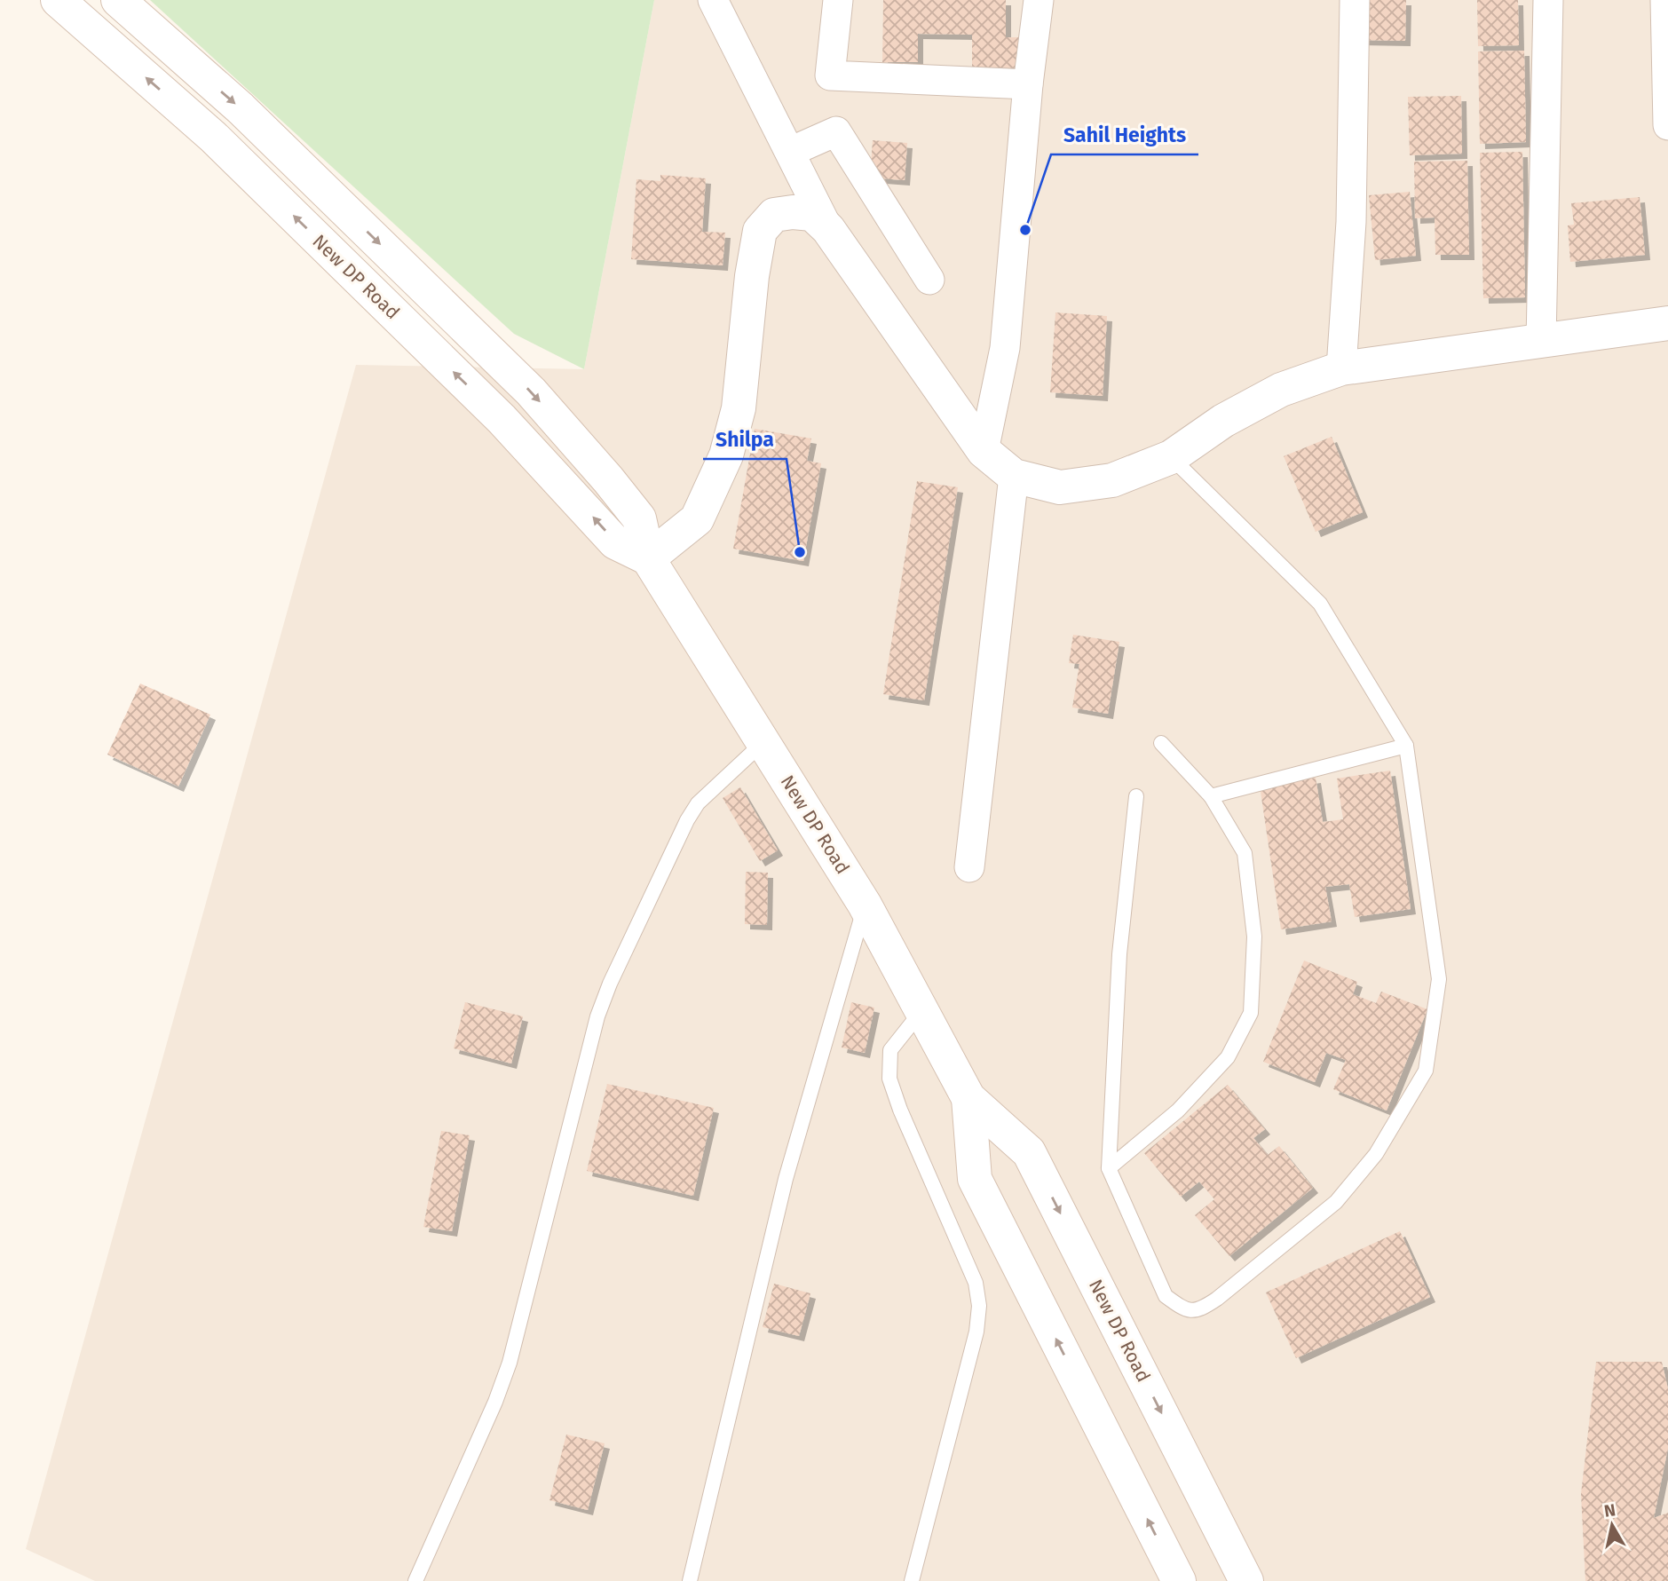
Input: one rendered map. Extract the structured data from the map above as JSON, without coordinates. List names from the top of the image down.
{
  "streets": {
    "main road": ["New DP Road"]
  },
  "places": ["Sahil Heights", "Shilpa"],
  "north": "top"
}
